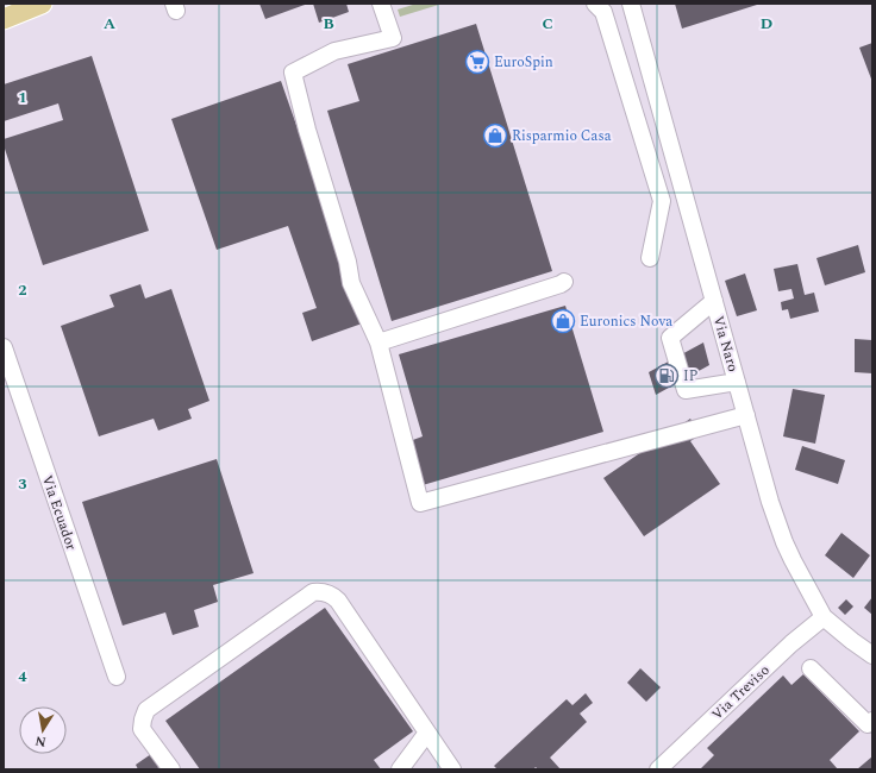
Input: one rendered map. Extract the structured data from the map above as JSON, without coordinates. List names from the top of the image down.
{
  "streets": {
    "street": ["Via Naro", "Via Ecuador", "Via Treviso"]
  },
  "crossings": [
    ["Via Naro", "Via Treviso"]
  ],
  "places": {
    "supermarket": ["EuroSpin"],
    "shop": ["Risparmio Casa", "Euronics Nova"],
    "fuel station": ["IP"]
  },
  "north": "bottom",
  "grid": {
    "columns": [
      "A",
      "B",
      "C",
      "D"
    ],
    "rows": [
      "1",
      "2",
      "3",
      "4"
    ]
  }
}
